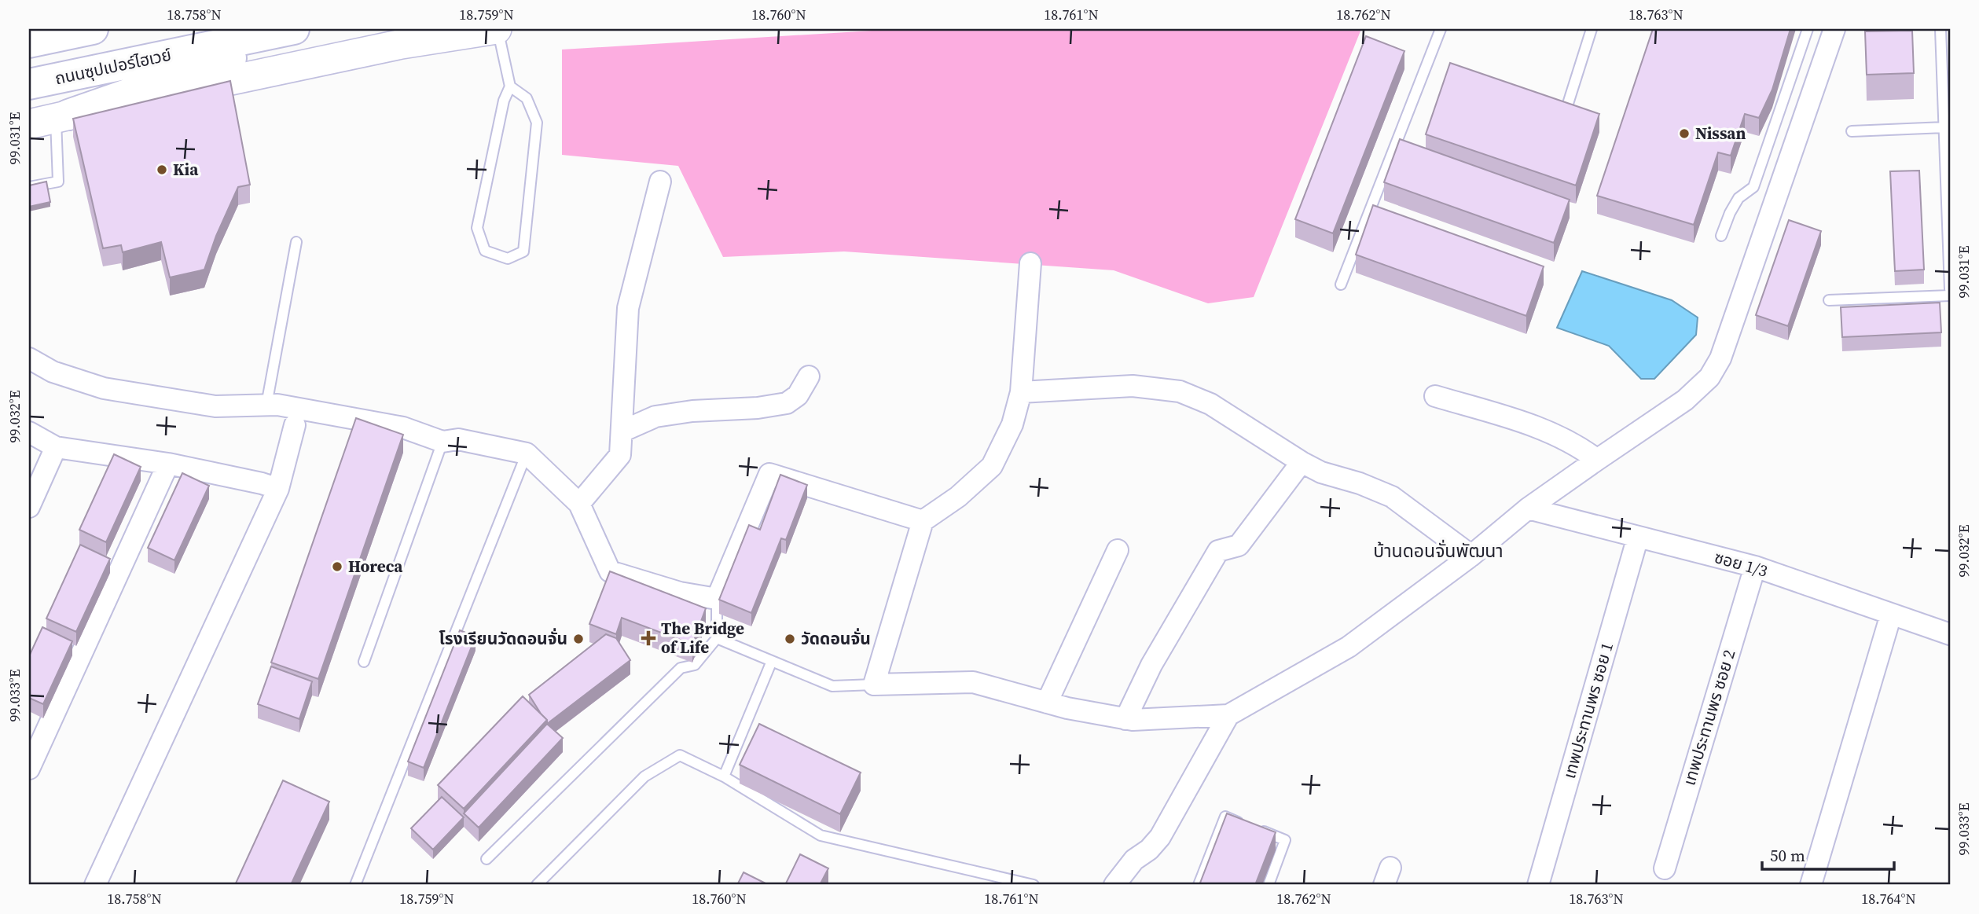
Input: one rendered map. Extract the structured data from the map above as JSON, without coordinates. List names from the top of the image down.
{
  "streets": {
    "highway": ["ถนนซุปเปอร์ไฮเวย์"],
    "street": ["ซอย 1/3", "เทพประทานพร ซอย 1", "เทพประทานพร ซอย 2"]
  },
  "crossings": [
    ["ซอย 1/3", "เทพประทานพร ซอย 1"],
    ["ซอย 1/3", "เทพประทานพร ซอย 2"]
  ],
  "districts": ["บ้านดอนจั่นพัฒนา"],
  "places": {
    "other": [
      "Nissan",
      "Kia",
      "Horeca",
      "โรงเรียนวัดดอนจั่น",
      "วัดดอนจั่น"
    ],
    "health": ["The Bridge of Life"]
  },
  "scale_bar": "50 m",
  "coordinates": [
    "18.758°N",
    "18.759°N",
    "18.760°N",
    "18.761°N",
    "18.762°N",
    "18.763°N",
    "99.031°E",
    "99.032°E",
    "99.033°E",
    "18.764°N"
  ]
}
